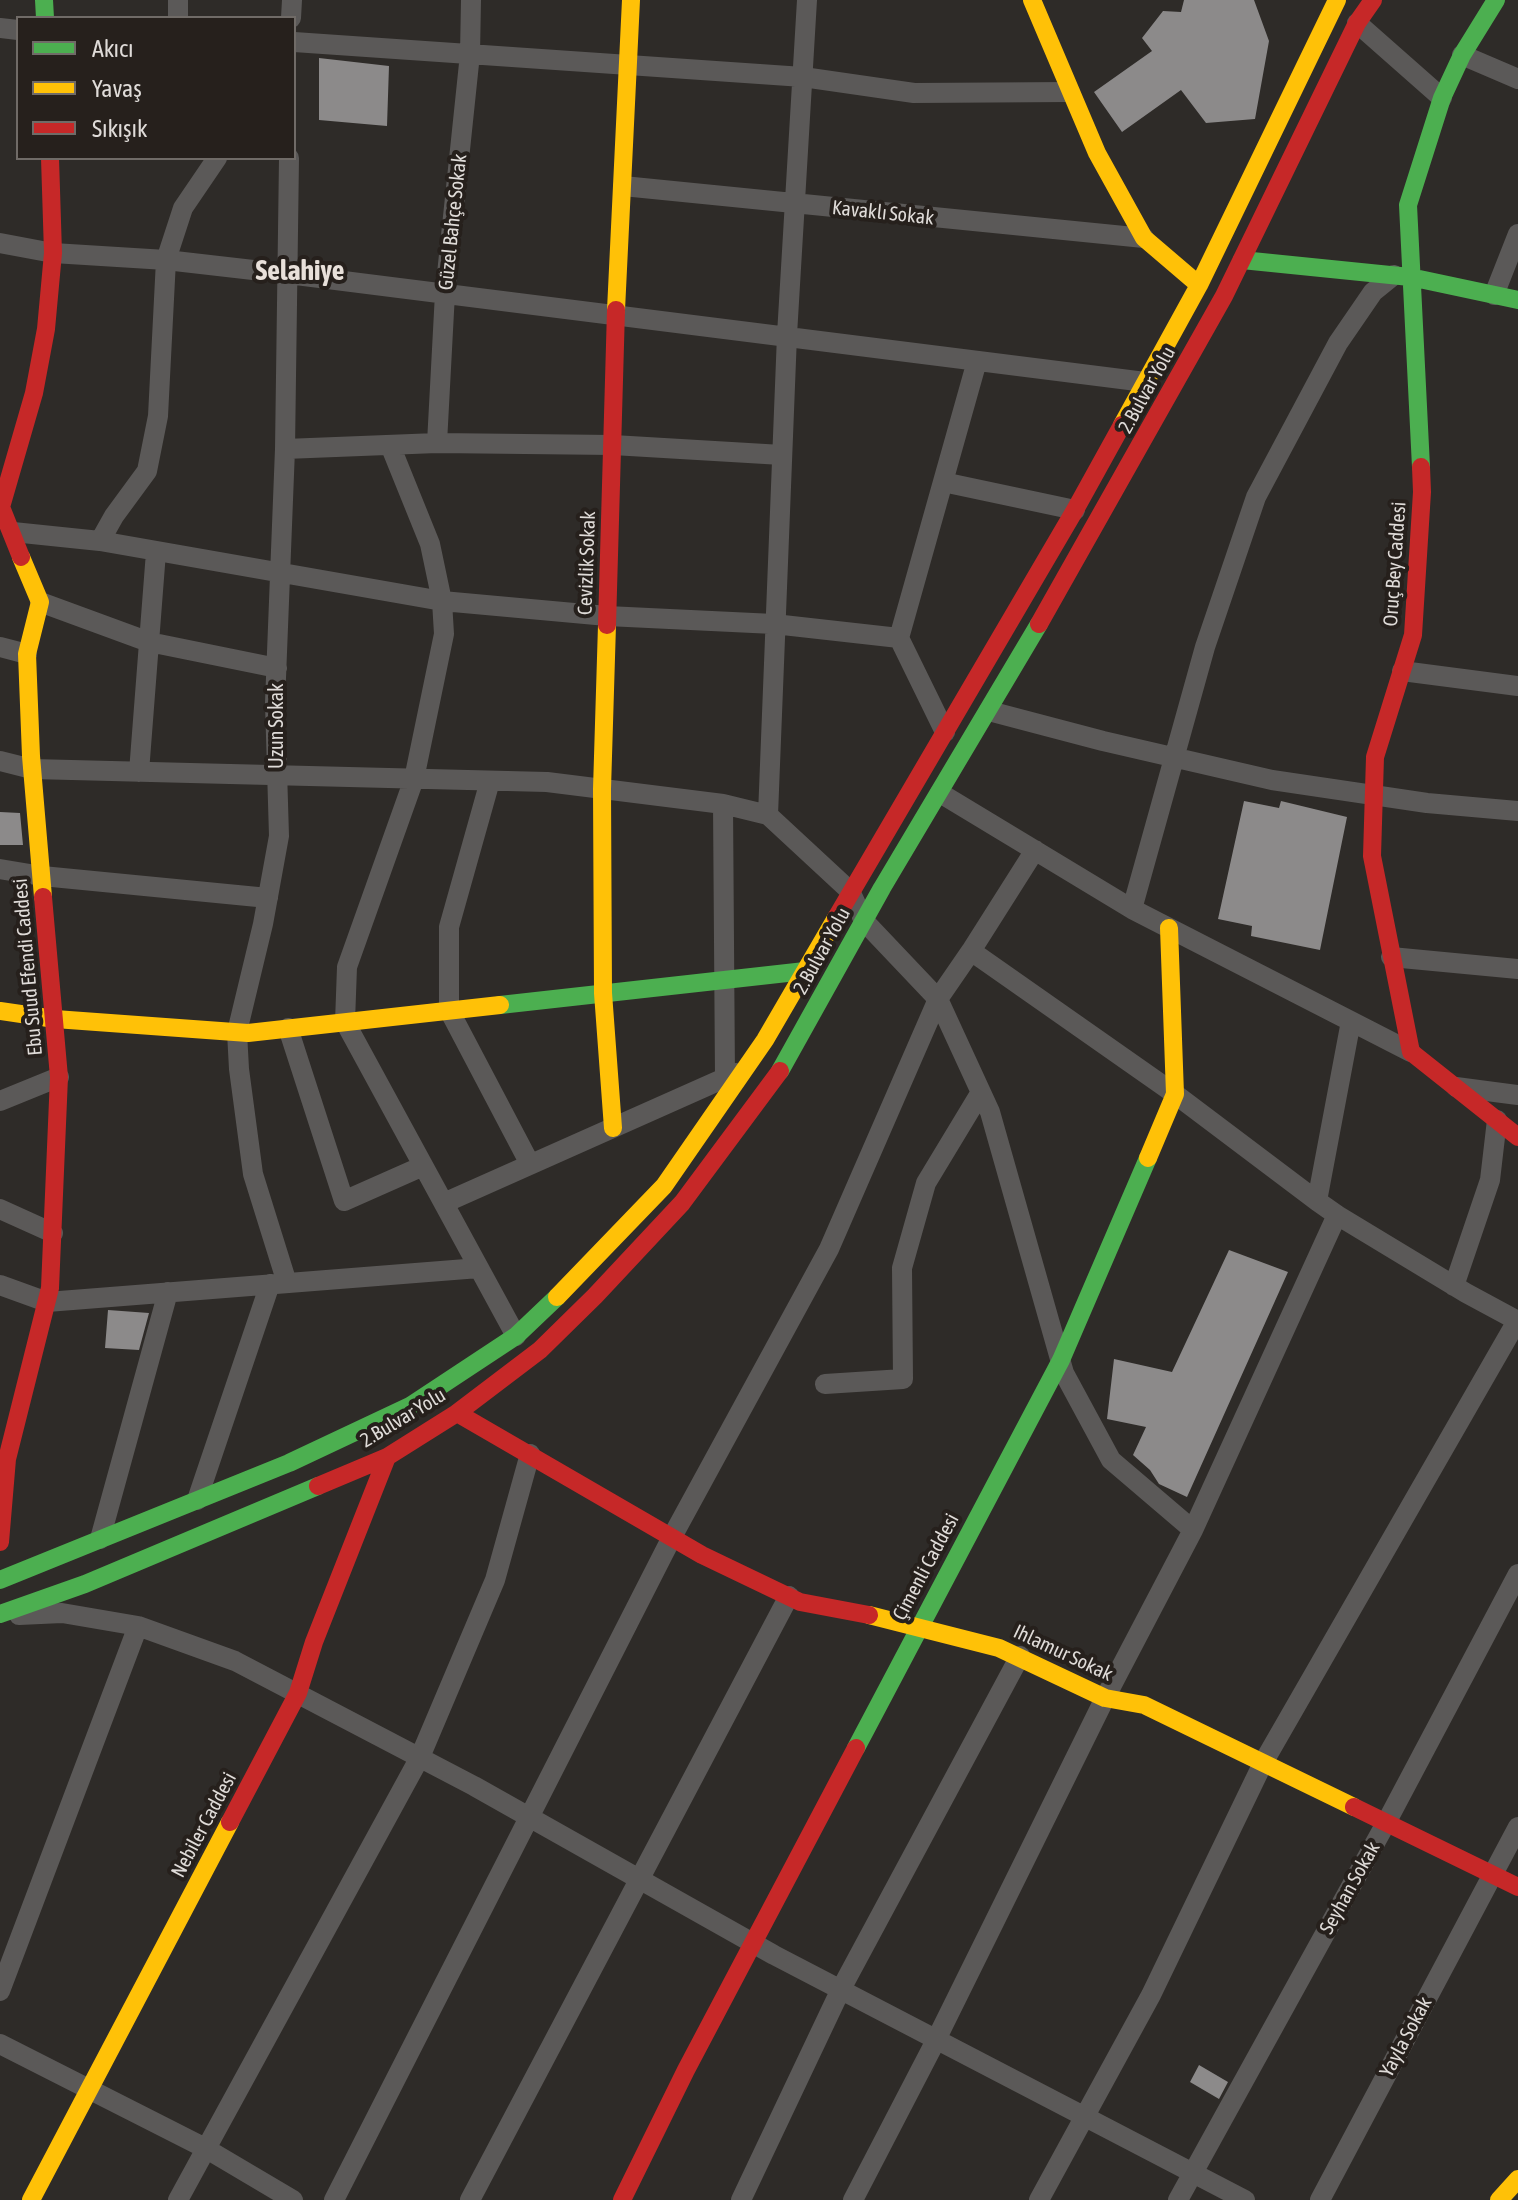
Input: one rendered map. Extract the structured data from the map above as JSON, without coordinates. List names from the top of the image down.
{
  "streets": {
    "main road": [
      "2.Bulvar Yolu",
      "Cevizlik Sokak",
      "Oruç Bey Caddesi",
      "Ebu Suud Efendi Caddesi",
      "Çimenli Caddesi",
      "Ihlamur Sokak",
      "Nebiler Caddesi"
    ],
    "street": [
      "Kavaklı Sokak",
      "Güzel Bahçe Sokak",
      "Uzun Sokak",
      "Seyhan Sokak",
      "Yayla Sokak"
    ]
  },
  "crossings": [
    ["Kavaklı Sokak", "Cevizlik Sokak"],
    ["2.Bulvar Yolu", "Ihlamur Sokak"],
    ["2.Bulvar Yolu", "Nebiler Caddesi"],
    ["Çimenli Caddesi", "Ihlamur Sokak"],
    ["Ihlamur Sokak", "Seyhan Sokak"],
    ["Ihlamur Sokak", "Yayla Sokak"]
  ],
  "districts": ["Selahiye"],
  "legend": ["Akıcı", "Yavaş", "Sıkışık"]
}
